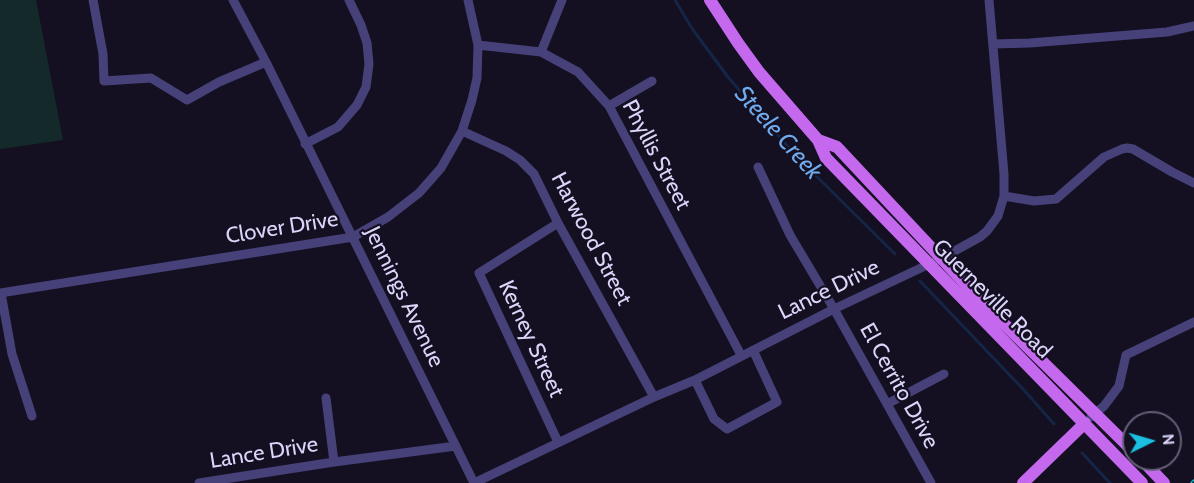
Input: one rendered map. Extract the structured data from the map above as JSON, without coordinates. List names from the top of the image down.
{
  "streets": {
    "main road": ["Guerneville Road"],
    "street": [
      "Phyllis Street",
      "Clover Drive",
      "Harwood Street",
      "Lance Drive",
      "Jennings Avenue",
      "Kerney Street",
      "El Cerrito Drive"
    ]
  },
  "crossings": [
    ["Phyllis Street", "Clover Drive"],
    ["Phyllis Street", "Lance Drive"],
    ["Clover Drive", "Harwood Street"],
    ["Clover Drive", "Jennings Avenue"],
    ["Harwood Street", "Lance Drive"],
    ["Harwood Street", "Kerney Street"],
    ["Lance Drive", "Jennings Avenue"],
    ["Lance Drive", "Guerneville Road"],
    ["Lance Drive", "Kerney Street"],
    ["Lance Drive", "El Cerrito Drive"]
  ],
  "water": ["Steele Creek"],
  "north": "right"
}
